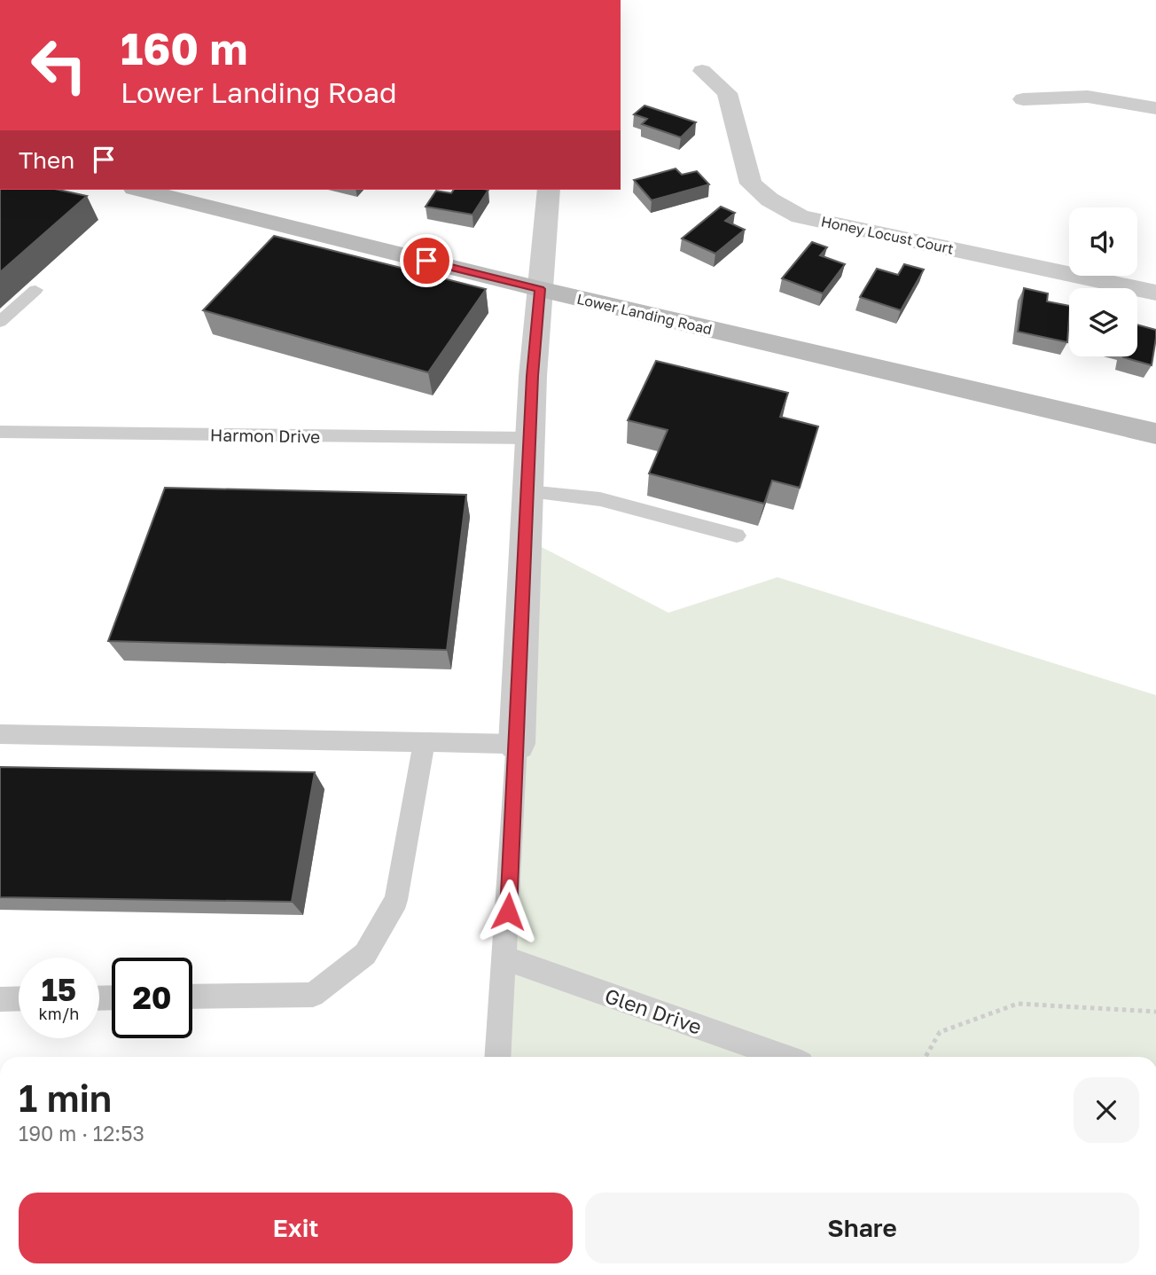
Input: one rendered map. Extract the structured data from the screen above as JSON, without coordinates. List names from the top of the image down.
{
  "streets": {
    "main road": ["Lower Landing Road"],
    "street": ["Honey Locust Court"],
    "lane": ["Harmon Drive", "Glen Drive"]
  },
  "page": {
    "turn": ["160 m", "Lower Landing Road"],
    "then": "Then",
    "speed": "15 km/h",
    "limit": "20",
    "heading": ["1 min", "190 m · 12:53"],
    "buttons": ["Exit", "Share"]
  }
}
